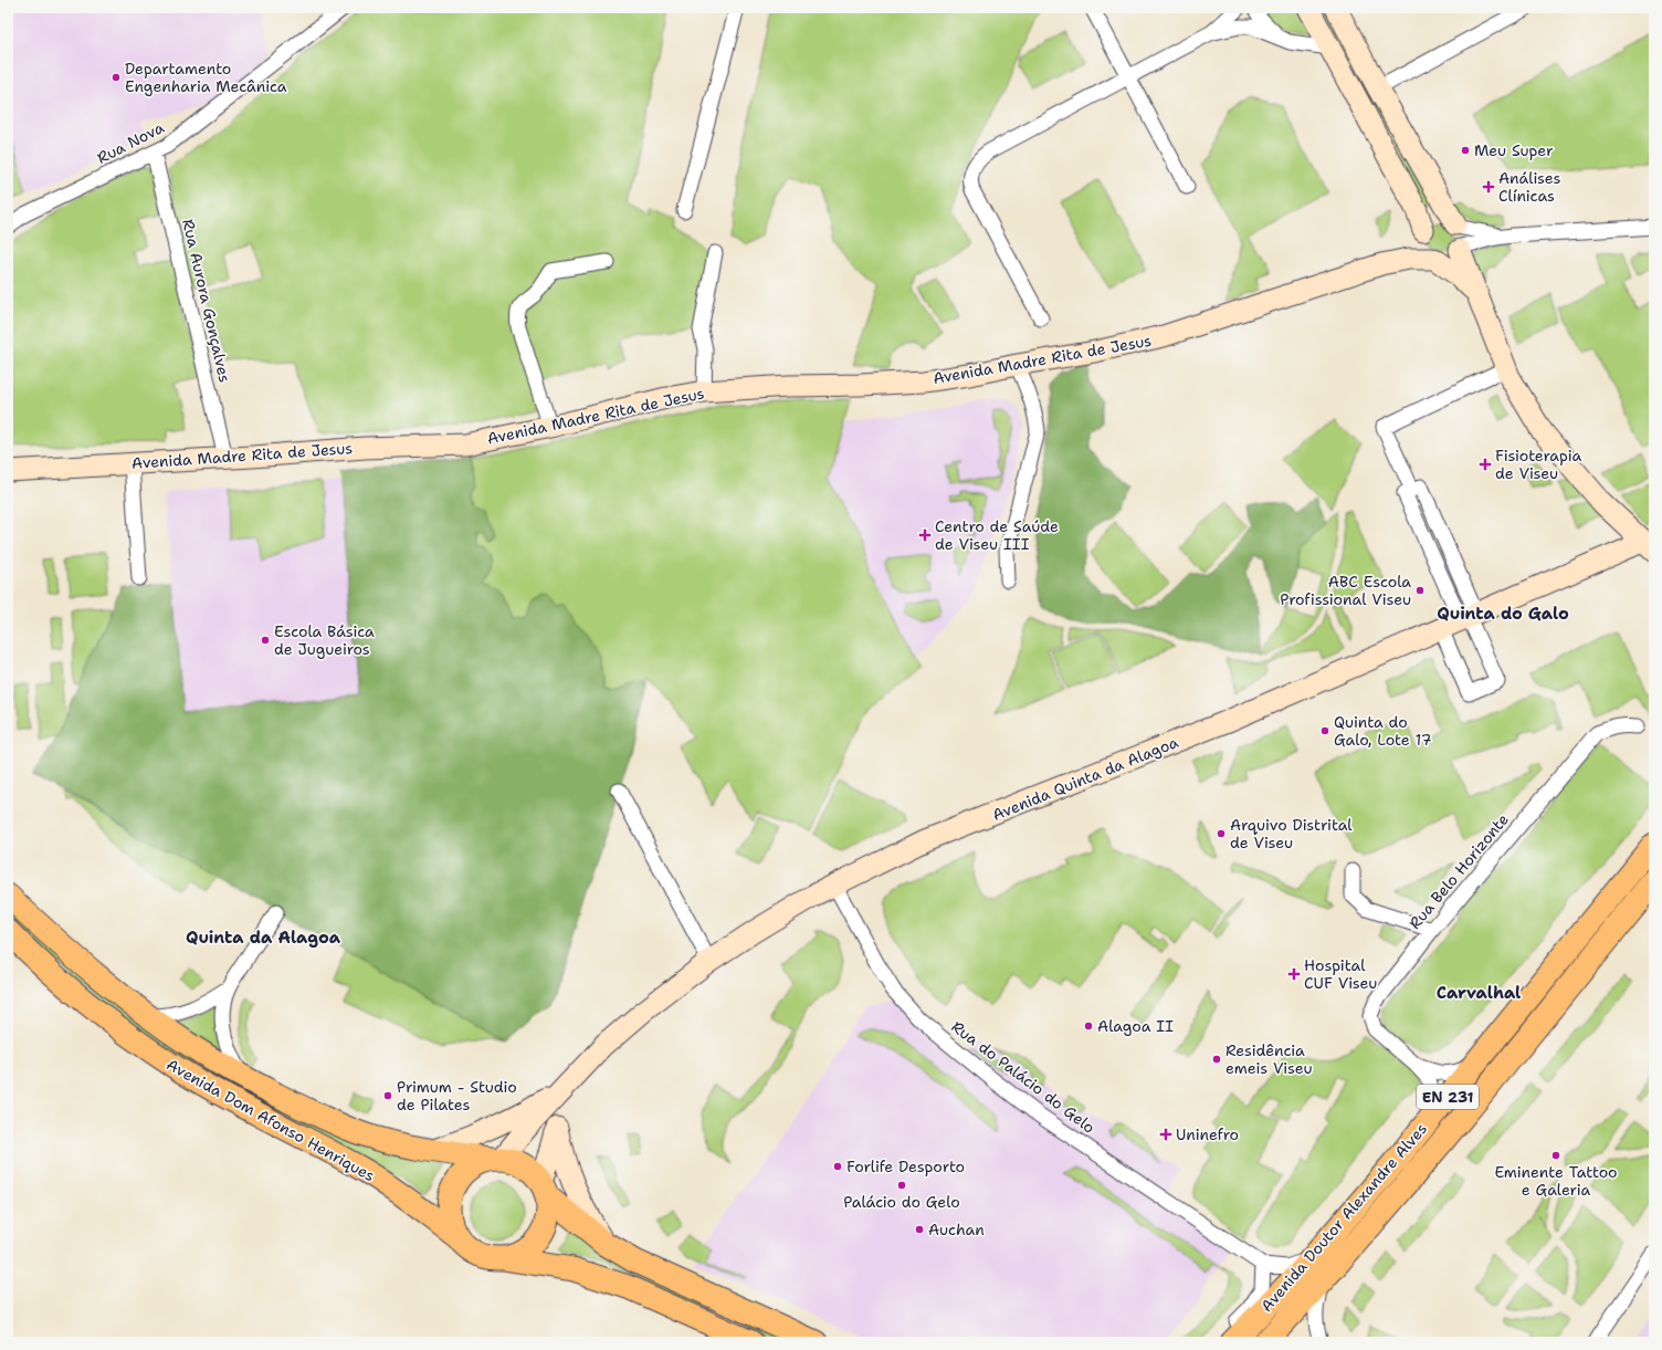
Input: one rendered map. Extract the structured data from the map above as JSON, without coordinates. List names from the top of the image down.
{
  "streets": {
    "main road": ["EN 231", "Avenida Dom Afonso Henriques", "Avenida Doutor Alexandre Alves"],
    "street": [
      "Rua Nova",
      "Rua Aurora Gonçalves",
      "Avenida Madre Rita de Jesus",
      "Avenida Quinta da Alagoa",
      "Rua Belo Horizonte",
      "Rua do Palácio do Gelo"
    ]
  },
  "crossings": [
    ["Rua Nova", "Rua Aurora Gonçalves"],
    ["Rua Aurora Gonçalves", "Avenida Madre Rita de Jesus"],
    ["Avenida Quinta da Alagoa", "Rua do Palácio do Gelo"],
    ["Rua Belo Horizonte", "Avenida Doutor Alexandre Alves"]
  ],
  "districts": ["Quinta do Galo", "Quinta da Alagoa", "Carvalhal"],
  "places": {
    "other": [
      "Departamento Engenharia Mecânica",
      "Meu Super",
      "ABC Escola Profissional Viseu",
      "Escola Básica de Jugueiros",
      "Quinta do Galo, Lote 17",
      "Arquivo Distrital de Viseu",
      "Alagoa II",
      "Residência emeis Viseu",
      "Primum - Studio de Pilates",
      "Eminente Tattoo e Galeria",
      "Forlife Desporto",
      "Palácio do Gelo",
      "Auchan"
    ],
    "health": [
      "Análises Clínicas",
      "Fisioterapia de Viseu",
      "Centro de Saúde de Viseu III",
      "Hospital CUF Viseu",
      "Uninefro"
    ]
  }
}
